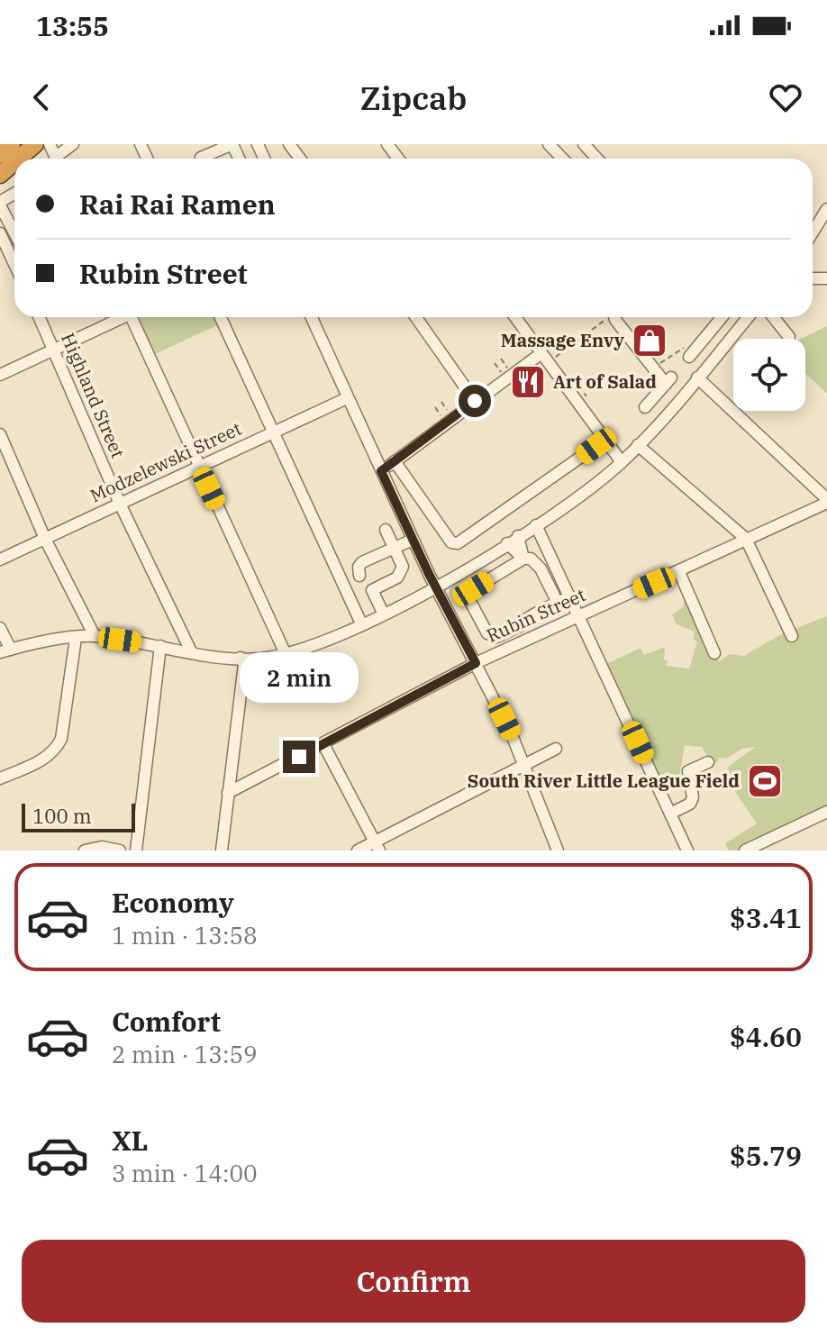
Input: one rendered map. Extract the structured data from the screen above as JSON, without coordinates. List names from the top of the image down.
{
  "streets": {
    "street": ["Highland Street", "Modzelewski Street", "Rubin Street"]
  },
  "crossings": [
    ["Highland Street", "Modzelewski Street"]
  ],
  "places": {
    "shop": ["Massage Envy"],
    "restaurant": ["Art of Salad"],
    "sports": ["South River Little League Field"]
  },
  "scale_bar": "100 m",
  "page": {
    "status": "13:55",
    "header": "Zipcab",
    "banner": ["Rai Rai Ramen", "Rubin Street"],
    "bubble": "2 min",
    "scale": "100 m",
    "list": [
      {
        "name": "Economy",
        "note": "1 min · 13:58",
        "value": "$3.41"
      },
      {
        "name": "Comfort",
        "note": "2 min · 13:59",
        "value": "$4.60"
      },
      {
        "name": "XL",
        "note": "3 min · 14:00",
        "value": "$5.79"
      }
    ],
    "buttons": "Confirm"
  }
}
